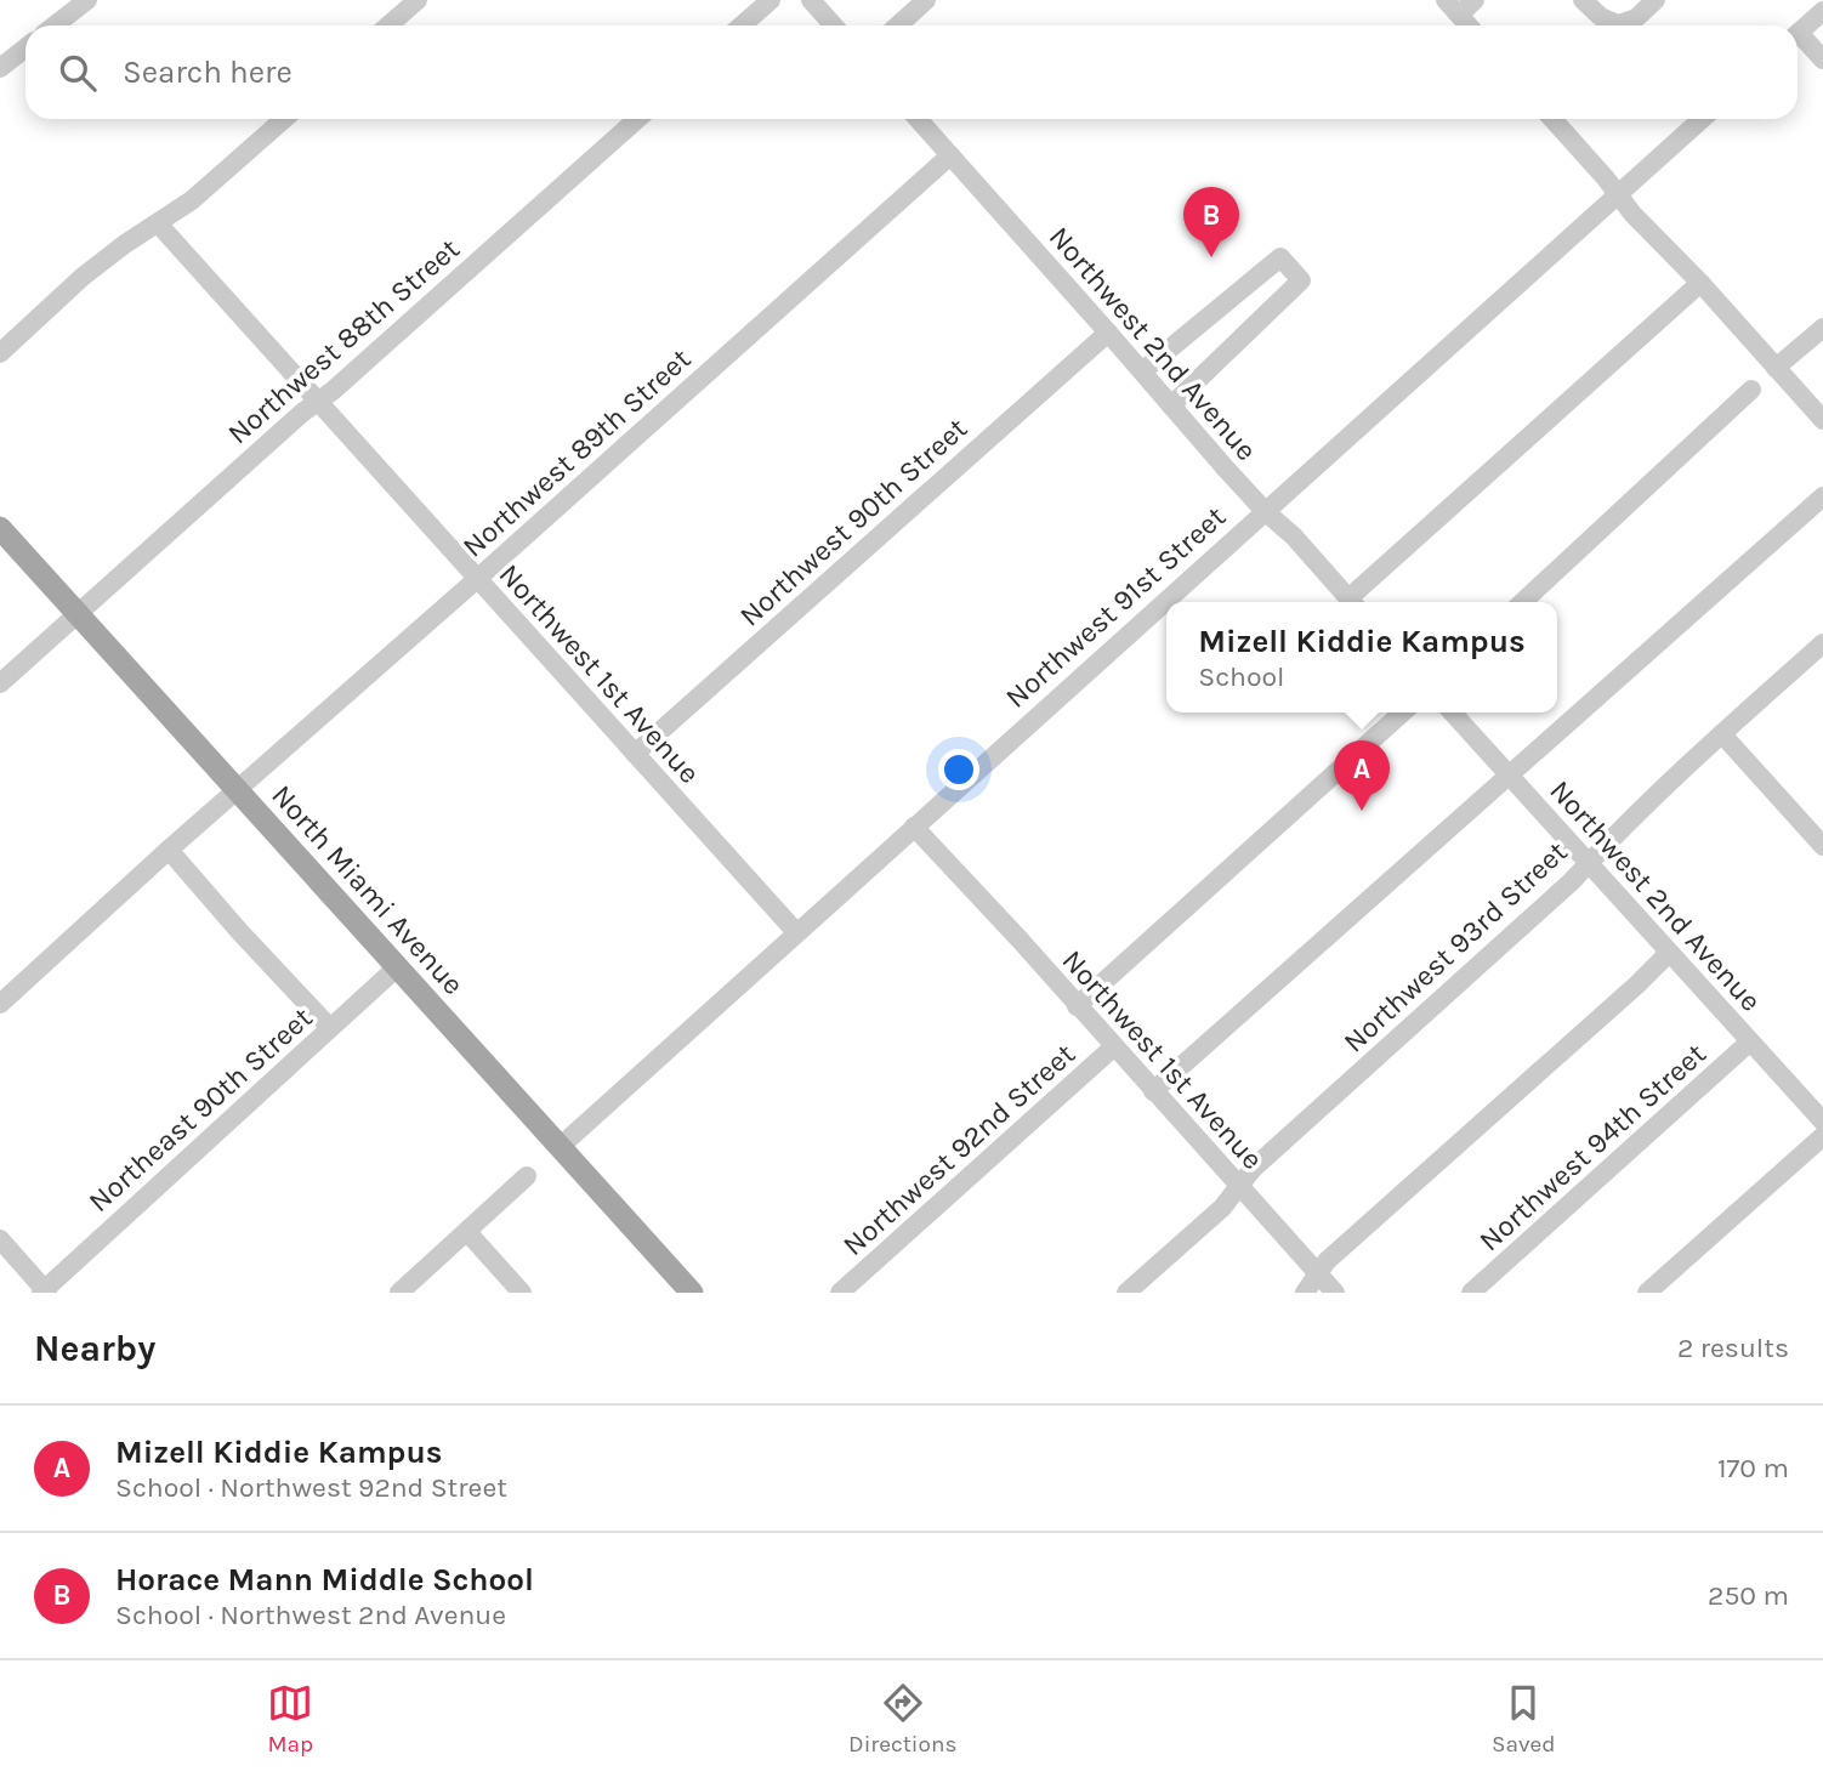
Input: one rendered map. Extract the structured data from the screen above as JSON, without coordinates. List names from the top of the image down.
{
  "streets": {
    "main road": ["North Miami Avenue"],
    "street": [
      "Northwest 88th Street",
      "Northwest 2nd Avenue",
      "Northwest 89th Street",
      "Northwest 90th Street",
      "Northwest 91st Street",
      "Northwest 1st Avenue",
      "Northwest 93rd Street",
      "Northeast 90th Street",
      "Northwest 94th Street",
      "Northwest 92nd Street"
    ]
  },
  "crossings": [
    ["Northwest 88th Street", "Northwest 1st Avenue"],
    ["Northwest 88th Street", "North Miami Avenue"],
    ["Northwest 2nd Avenue", "Northwest 89th Street"],
    ["Northwest 2nd Avenue", "Northwest 90th Street"],
    ["Northwest 2nd Avenue", "Northwest 91st Street"],
    ["Northwest 2nd Avenue", "Northwest 93rd Street"],
    ["Northwest 2nd Avenue", "Northwest 94th Street"],
    ["Northwest 89th Street", "Northwest 1st Avenue"],
    ["Northwest 89th Street", "North Miami Avenue"],
    ["Northwest 90th Street", "Northwest 1st Avenue"],
    ["Northwest 91st Street", "Northwest 1st Avenue"],
    ["Northwest 91st Street", "North Miami Avenue"],
    ["Northwest 1st Avenue", "Northwest 93rd Street"],
    ["Northwest 1st Avenue", "Northwest 92nd Street"],
    ["North Miami Avenue", "Northeast 90th Street"]
  ],
  "page": {
    "search": "Search here",
    "pins": ["B", "A"],
    "popup": ["Mizell Kiddie Kampus", "School"],
    "heading": ["Nearby", "2 results"],
    "list": [
      {
        "mark": "A",
        "name": "Mizell Kiddie Kampus",
        "note": "School · Northwest 92nd Street",
        "value": "170 m"
      },
      {
        "mark": "B",
        "name": "Horace Mann Middle School",
        "note": "School · Northwest 2nd Avenue",
        "value": "250 m"
      }
    ],
    "nav": ["Map", "Directions", "Saved"]
  }
}
